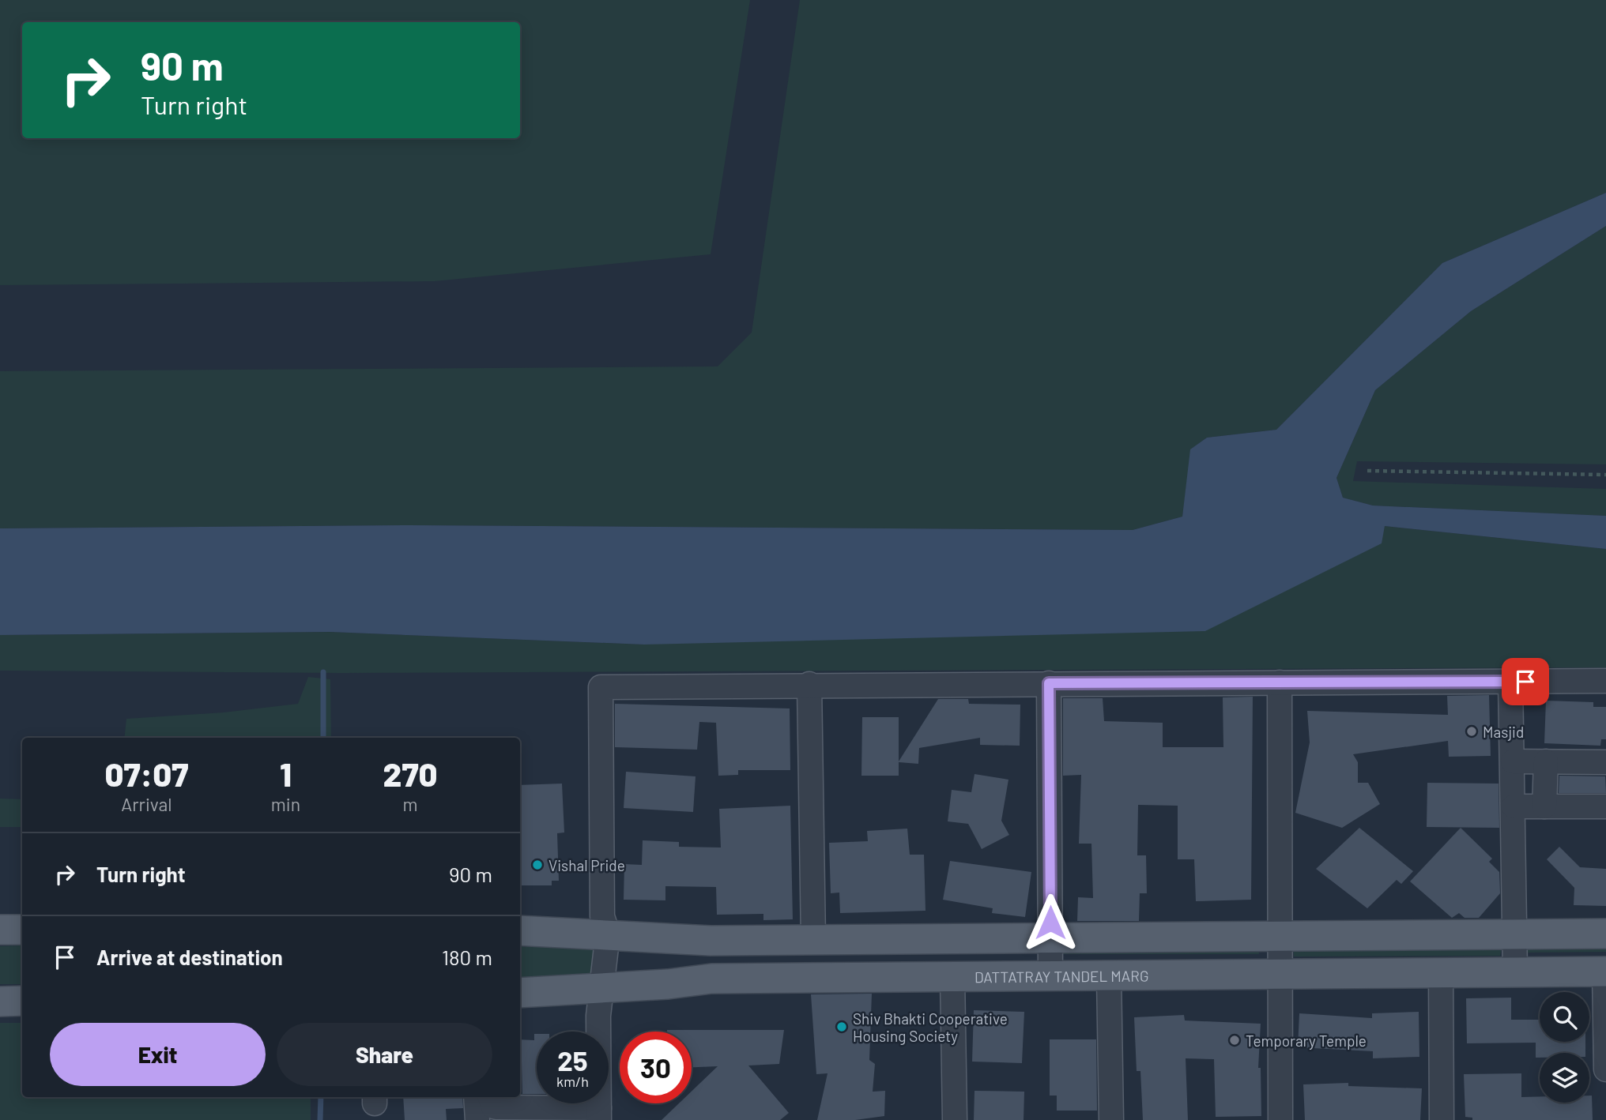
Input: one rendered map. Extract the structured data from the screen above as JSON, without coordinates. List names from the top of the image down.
{
  "streets": {
    "main road": ["DATTATRAY TANDEL MARG"]
  },
  "places": [
    "Masjid",
    "Vishal Pride",
    "Shiv Bhakti Cooperative Housing Society",
    "Temporary Temple"
  ],
  "page": {
    "turn": ["90 m", "Turn right"],
    "eta": [
      "07:07",
      "Arrival",
      "1",
      "min",
      "270",
      "m"
    ],
    "list": [
      {
        "name": "Turn right",
        "value": "90 m"
      },
      {
        "name": "Arrive at destination",
        "value": "180 m"
      }
    ],
    "buttons": ["Exit", "Share"],
    "speed": "25 km/h",
    "limit": "30"
  }
}
